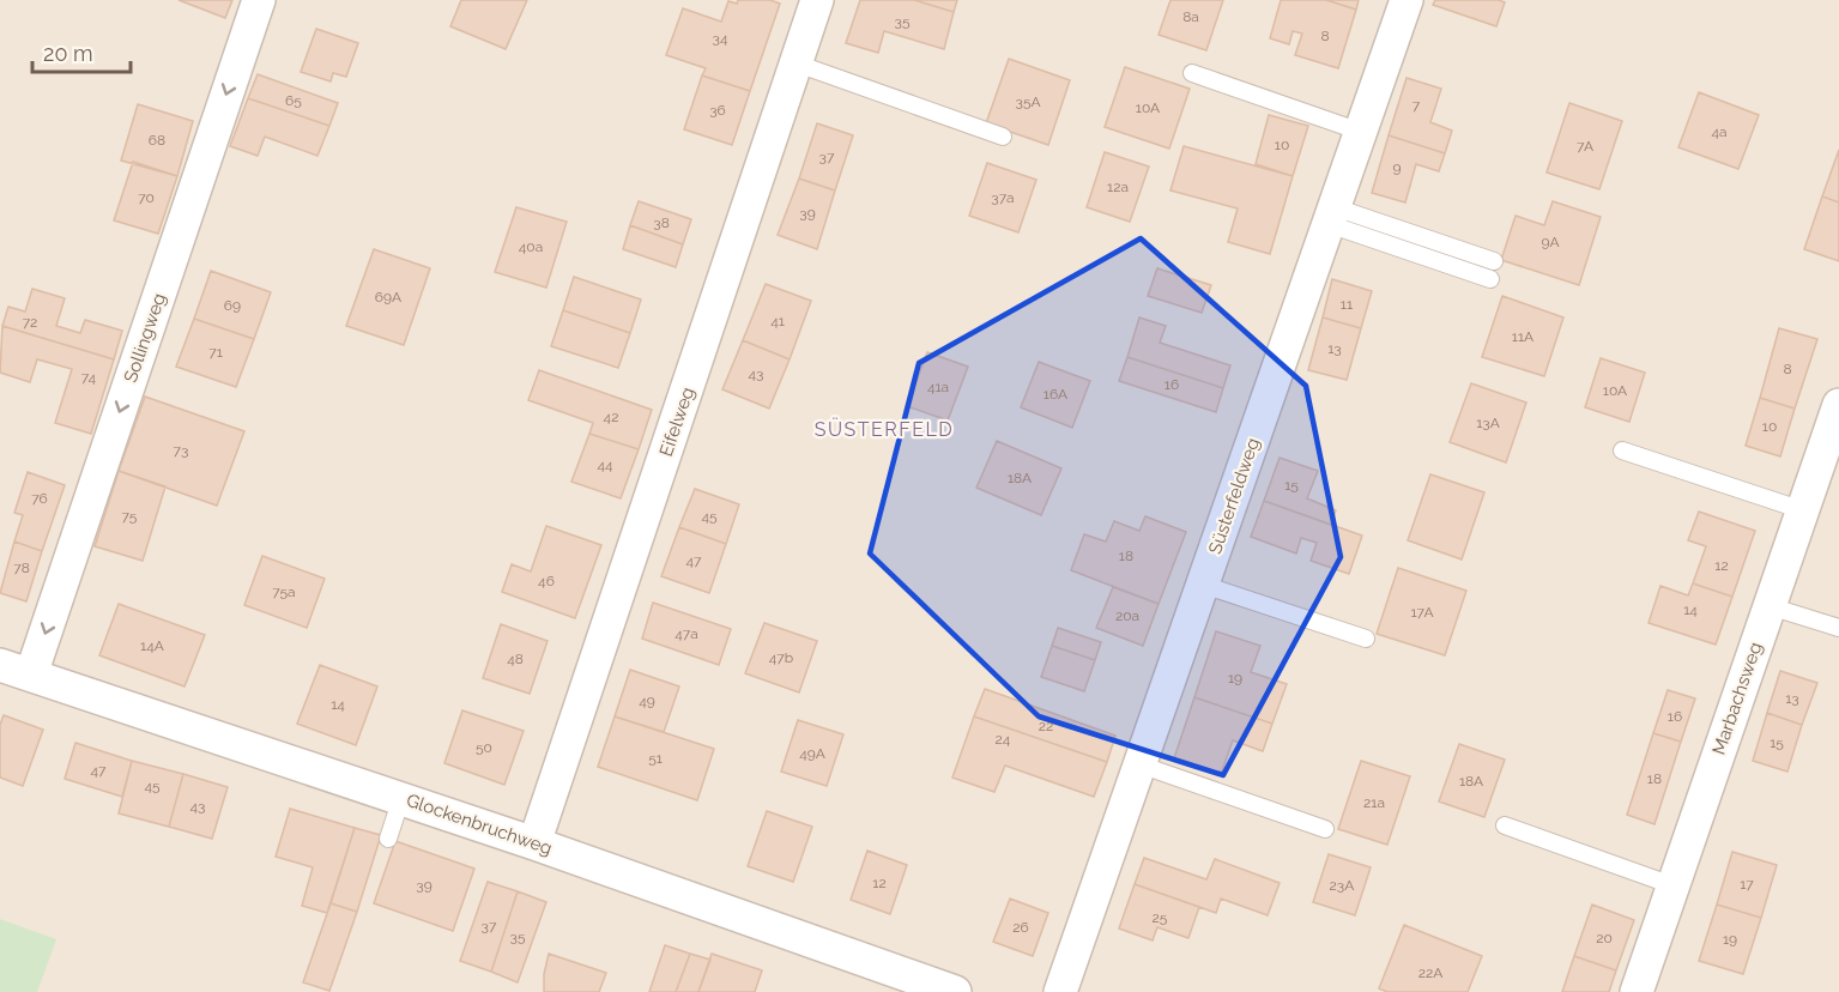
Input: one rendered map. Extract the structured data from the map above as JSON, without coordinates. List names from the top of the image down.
{
  "streets": {
    "street": [
      "Sollingweg",
      "Eifelweg",
      "Süsterfeldweg",
      "Marbachsweg",
      "Glockenbruchweg"
    ]
  },
  "crossings": [
    ["Sollingweg", "Glockenbruchweg"],
    ["Eifelweg", "Glockenbruchweg"]
  ],
  "one_way": ["Sollingweg"],
  "districts": ["SÜSTERFELD"],
  "house_numbers": [
    "8a",
    "35",
    "8",
    "34",
    "65",
    "35A",
    "7",
    "10A",
    "36",
    "4a",
    "68",
    "10",
    "7A",
    "37",
    "9",
    "12a",
    "70",
    "37a",
    "39",
    "38",
    "9A",
    "40a",
    "69A",
    "11",
    "69",
    "41",
    "72",
    "11A",
    "13",
    "71",
    "8",
    "43",
    "74",
    "16",
    "41a",
    "10A",
    "16A",
    "42",
    "13A",
    "10",
    "73",
    "44",
    "18A",
    "15",
    "76",
    "75",
    "45",
    "18",
    "47",
    "12",
    "78",
    "46",
    "75a",
    "14",
    "17A",
    "20a",
    "47a",
    "14A",
    "47b",
    "48",
    "19",
    "13",
    "49",
    "14",
    "16",
    "22",
    "24",
    "15",
    "50",
    "49A",
    "51",
    "47",
    "18",
    "18A",
    "45",
    "21a",
    "43",
    "12",
    "17",
    "39",
    "23A",
    "25",
    "37",
    "26",
    "35",
    "20",
    "19",
    "22A"
  ],
  "scale_bar": "20 m"
}
